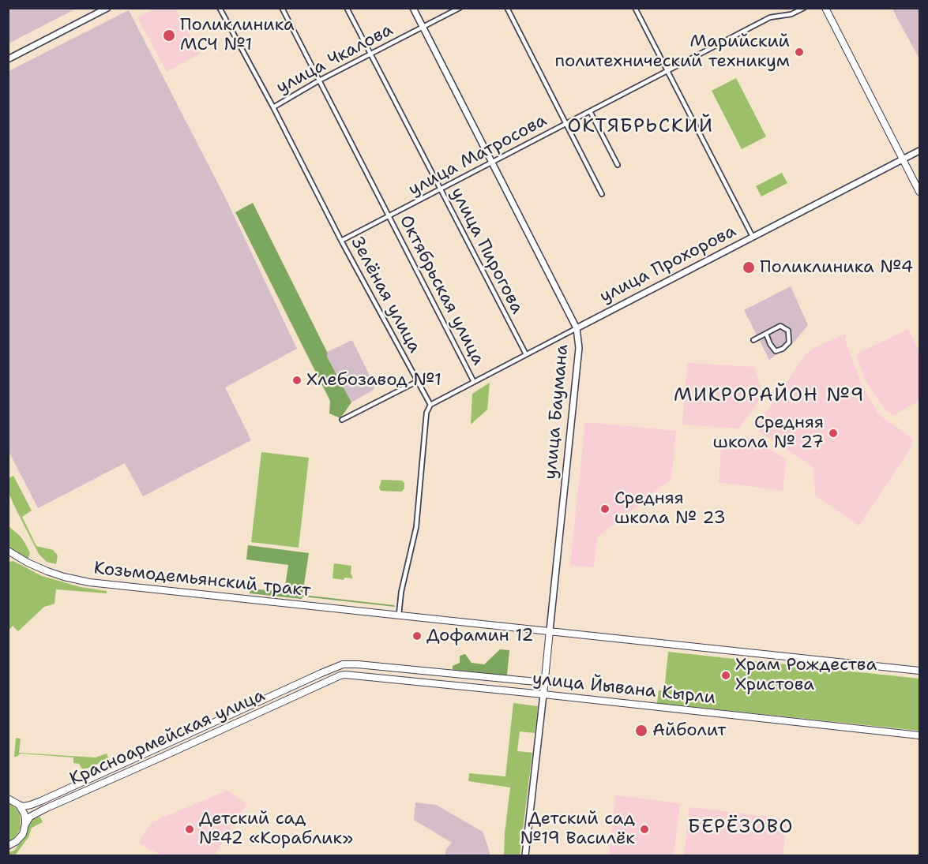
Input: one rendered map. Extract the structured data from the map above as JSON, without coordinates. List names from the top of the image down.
{
  "streets": {
    "main road": [
      "улица Баумана",
      "Козьмодемьянский тракт",
      "улица Йывана Кырли",
      "Красноармейская улица"
    ],
    "street": [
      "улица Чкалова",
      "улица Матросова",
      "улица Пирогова",
      "улица Прохорова",
      "Октябрьская улица",
      "Зелёная улица"
    ]
  },
  "crossings": [
    ["улица Чкалова", "улица Пирогова"],
    ["улица Чкалова", "Октябрьская улица"],
    ["улица Чкалова", "Зелёная улица"],
    ["улица Чкалова", "улица Баумана"],
    ["улица Матросова", "улица Пирогова"],
    ["улица Матросова", "Октябрьская улица"],
    ["улица Матросова", "Зелёная улица"],
    ["улица Матросова", "улица Баумана"],
    ["улица Пирогова", "улица Прохорова"],
    ["улица Прохорова", "Октябрьская улица"],
    ["улица Прохорова", "Зелёная улица"],
    ["улица Прохорова", "улица Баумана"],
    ["улица Баумана", "улица Йывана Кырли"],
    ["улица Йывана Кырли", "Красноармейская улица"]
  ],
  "districts": ["ОКТЯБРЬСКИЙ", "МИКРОРАЙОН №9", "БЕРЁЗОВО"],
  "places": [
    "Поликлиника МСЧ №1",
    "Марийский политехнический техникум",
    "Поликлиника №4",
    "Хлебозавод №1",
    "Средняя школа № 27",
    "Средняя школа № 23",
    "Дофамин 12",
    "Храм Рождества Христова",
    "Айболит",
    "Детский сад №42 «Кораблик»",
    "Детский сад №19 Василёк"
  ]
}
